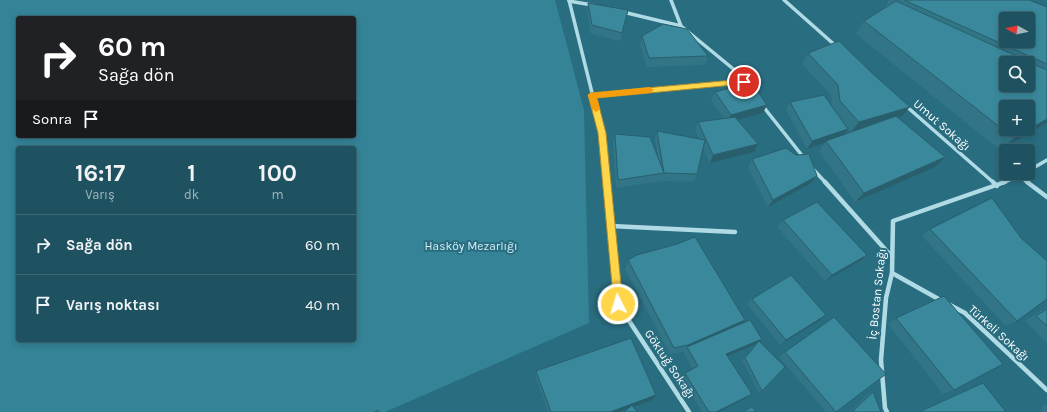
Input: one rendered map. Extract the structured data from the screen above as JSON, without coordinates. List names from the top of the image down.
{
  "streets": {
    "street": [
      "Umut Sokağı",
      "İç Bostan Sokağı",
      "Türkeli Sokağı",
      "Göktuğ Sokağı"
    ]
  },
  "crossings": [
    ["Umut Sokağı", "İç Bostan Sokağı"],
    ["İç Bostan Sokağı", "Türkeli Sokağı"]
  ],
  "parks": ["Hasköy Mezarlığı"],
  "north": "left",
  "page": {
    "map_buttons": ["+", "−"],
    "turn": ["60 m", "Sağa dön"],
    "then": "Sonra",
    "eta": [
      "16:17",
      "Varış",
      "1",
      "dk",
      "100",
      "m"
    ],
    "list": [
      {
        "name": "Sağa dön",
        "value": "60 m"
      },
      {
        "name": "Varış noktası",
        "value": "40 m"
      }
    ]
  }
}
